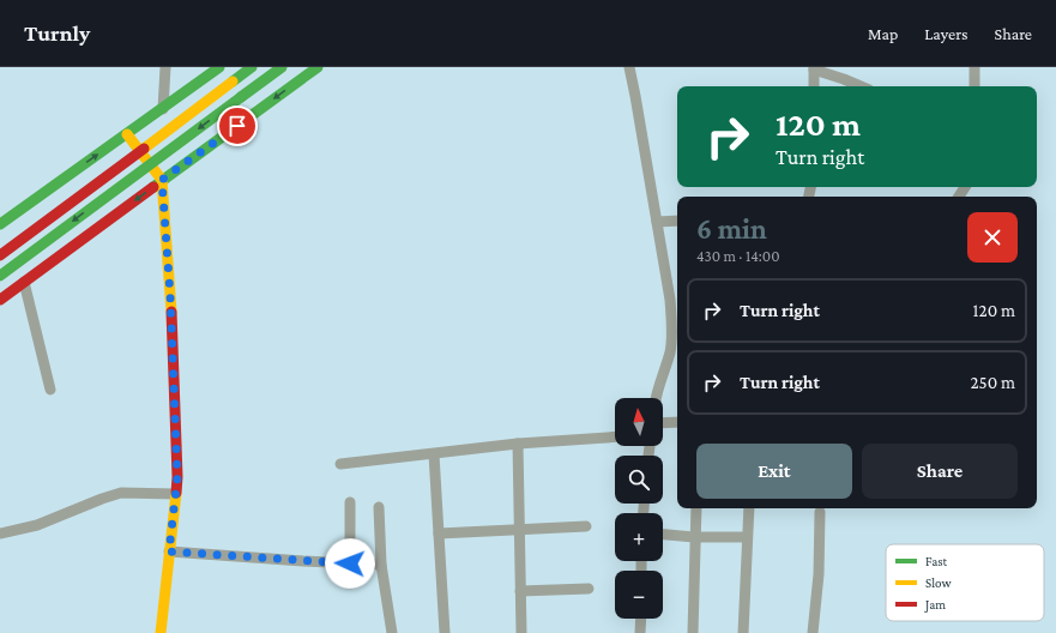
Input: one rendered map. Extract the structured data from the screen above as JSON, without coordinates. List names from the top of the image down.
{
  "legend": ["Fast", "Slow", "Jam"],
  "north": "top",
  "page": {
    "header": "Turnly",
    "nav": ["Map", "Layers", "Share"],
    "turn": ["120 m", "Turn right"],
    "heading": ["6 min", "430 m · 14:00"],
    "list": [
      {
        "name": "Turn right",
        "value": "120 m"
      },
      {
        "name": "Turn right",
        "value": "250 m"
      }
    ],
    "map_buttons": ["+", "−"],
    "buttons": ["Exit", "Share"]
  }
}
